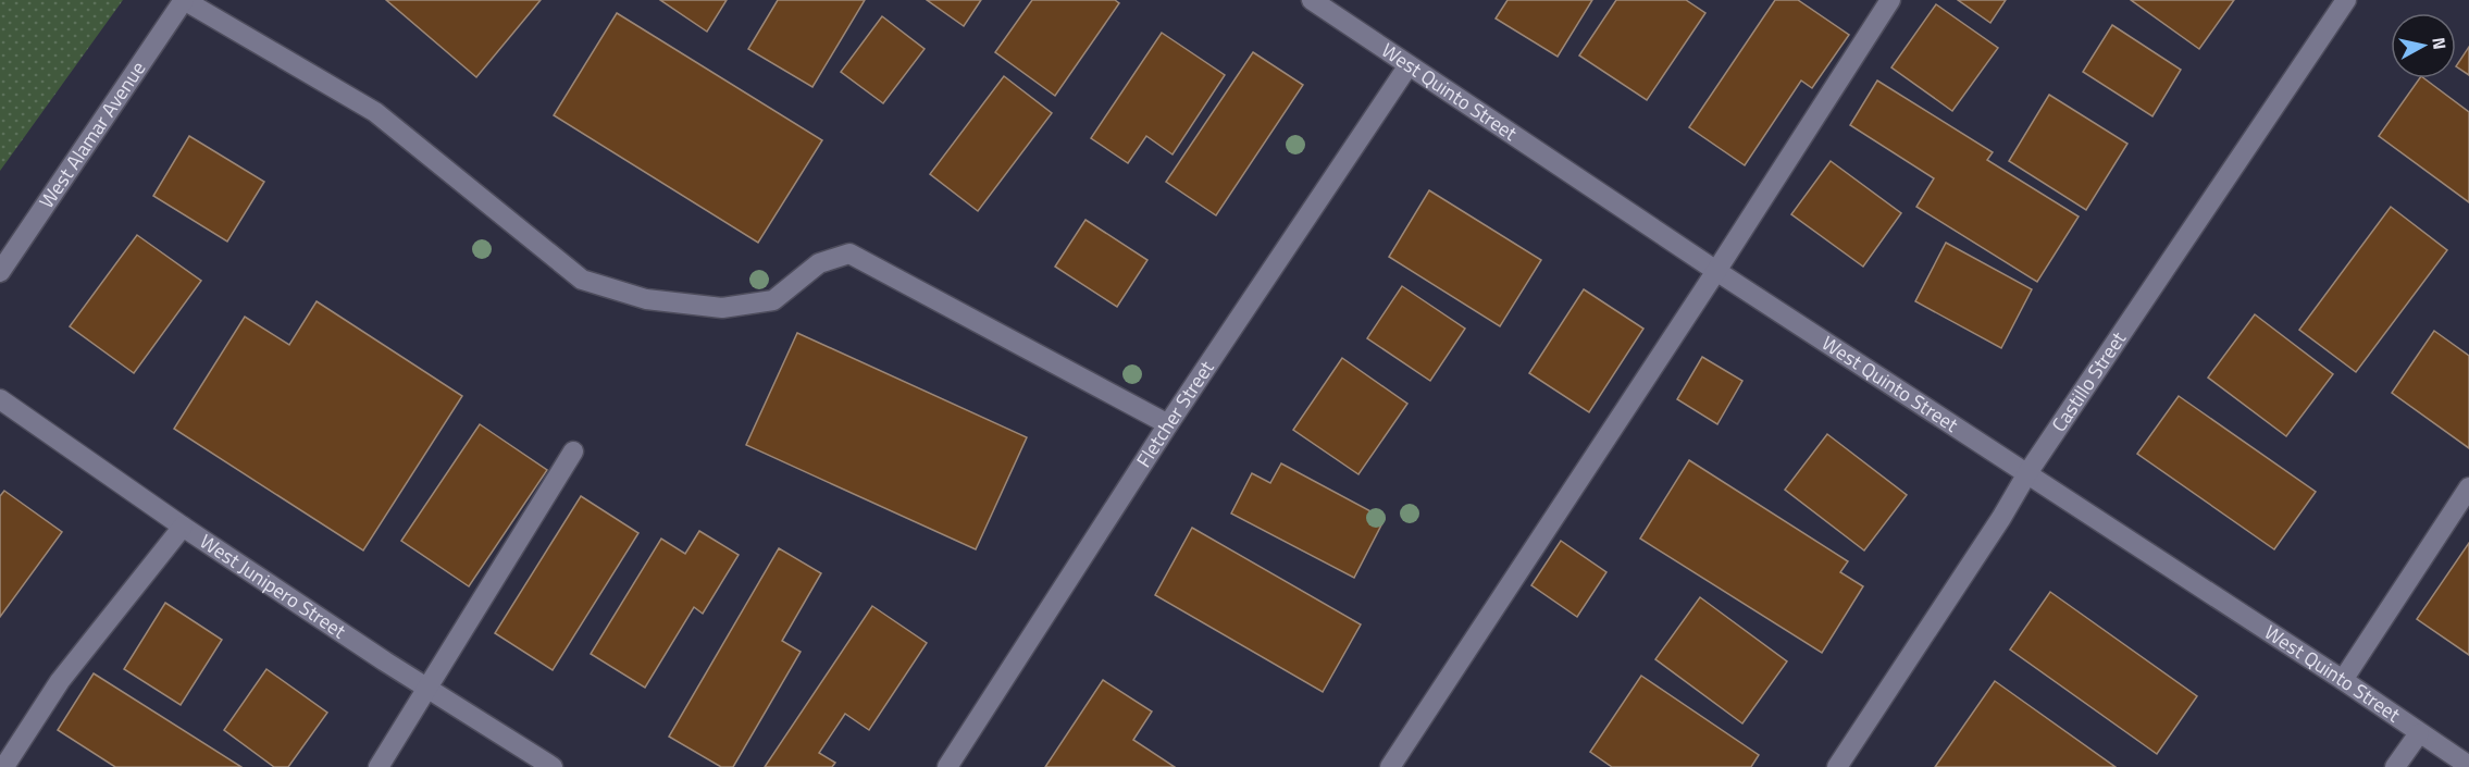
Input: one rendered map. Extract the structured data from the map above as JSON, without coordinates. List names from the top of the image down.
{
  "streets": {
    "street": [
      "West Quinto Street",
      "West Alamar Avenue",
      "Castillo Street",
      "Fletcher Street",
      "West Junipero Street"
    ]
  },
  "crossings": [
    ["West Quinto Street", "Castillo Street"],
    ["West Quinto Street", "Fletcher Street"]
  ],
  "north": "right"
}
